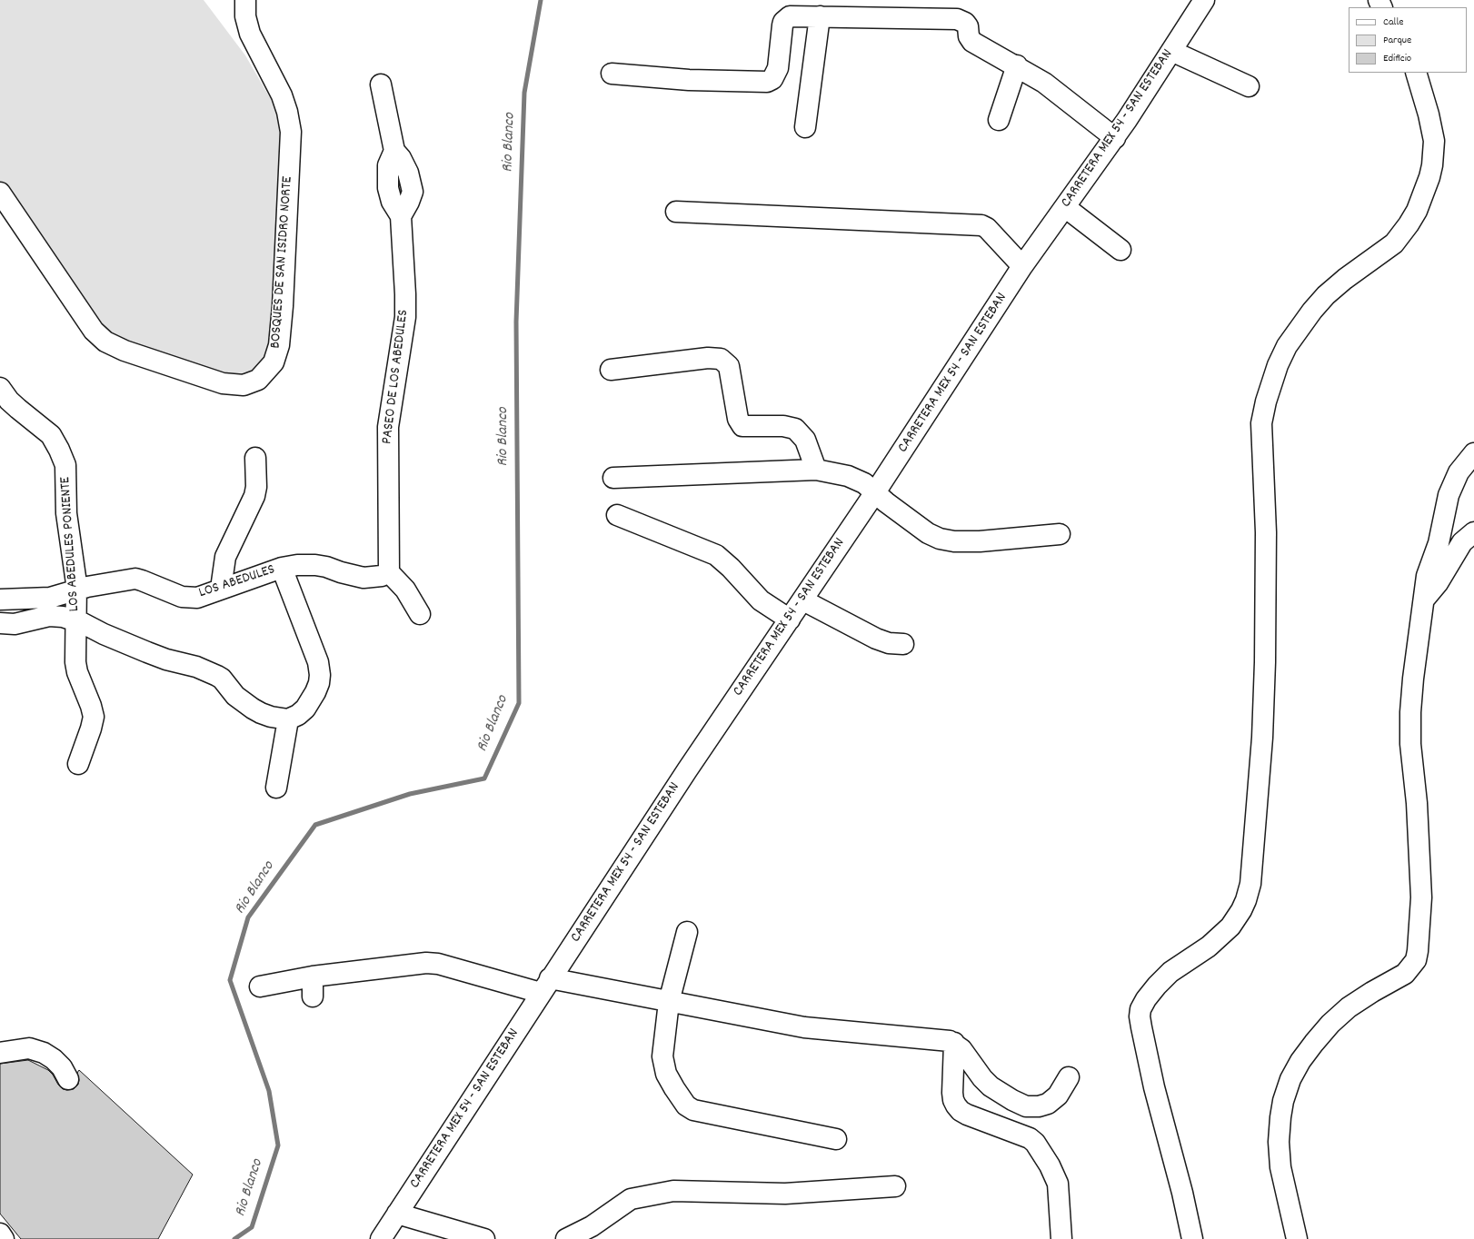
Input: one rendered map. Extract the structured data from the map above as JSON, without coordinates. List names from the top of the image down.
{
  "streets": {
    "street": [
      "CARRETERA MEX 54 - SAN ESTEBAN",
      "BOSQUES DE SAN ISIDRO NORTE",
      "PASEO DE LOS ABEDULES",
      "LOS ABEDULES PONIENTE",
      "LOS ABEDULES"
    ]
  },
  "crossings": [
    ["PASEO DE LOS ABEDULES", "LOS ABEDULES"],
    ["LOS ABEDULES PONIENTE", "LOS ABEDULES"]
  ],
  "water": ["Rio Blanco"],
  "legend": ["Calle", "Parque", "Edificio"]
}
